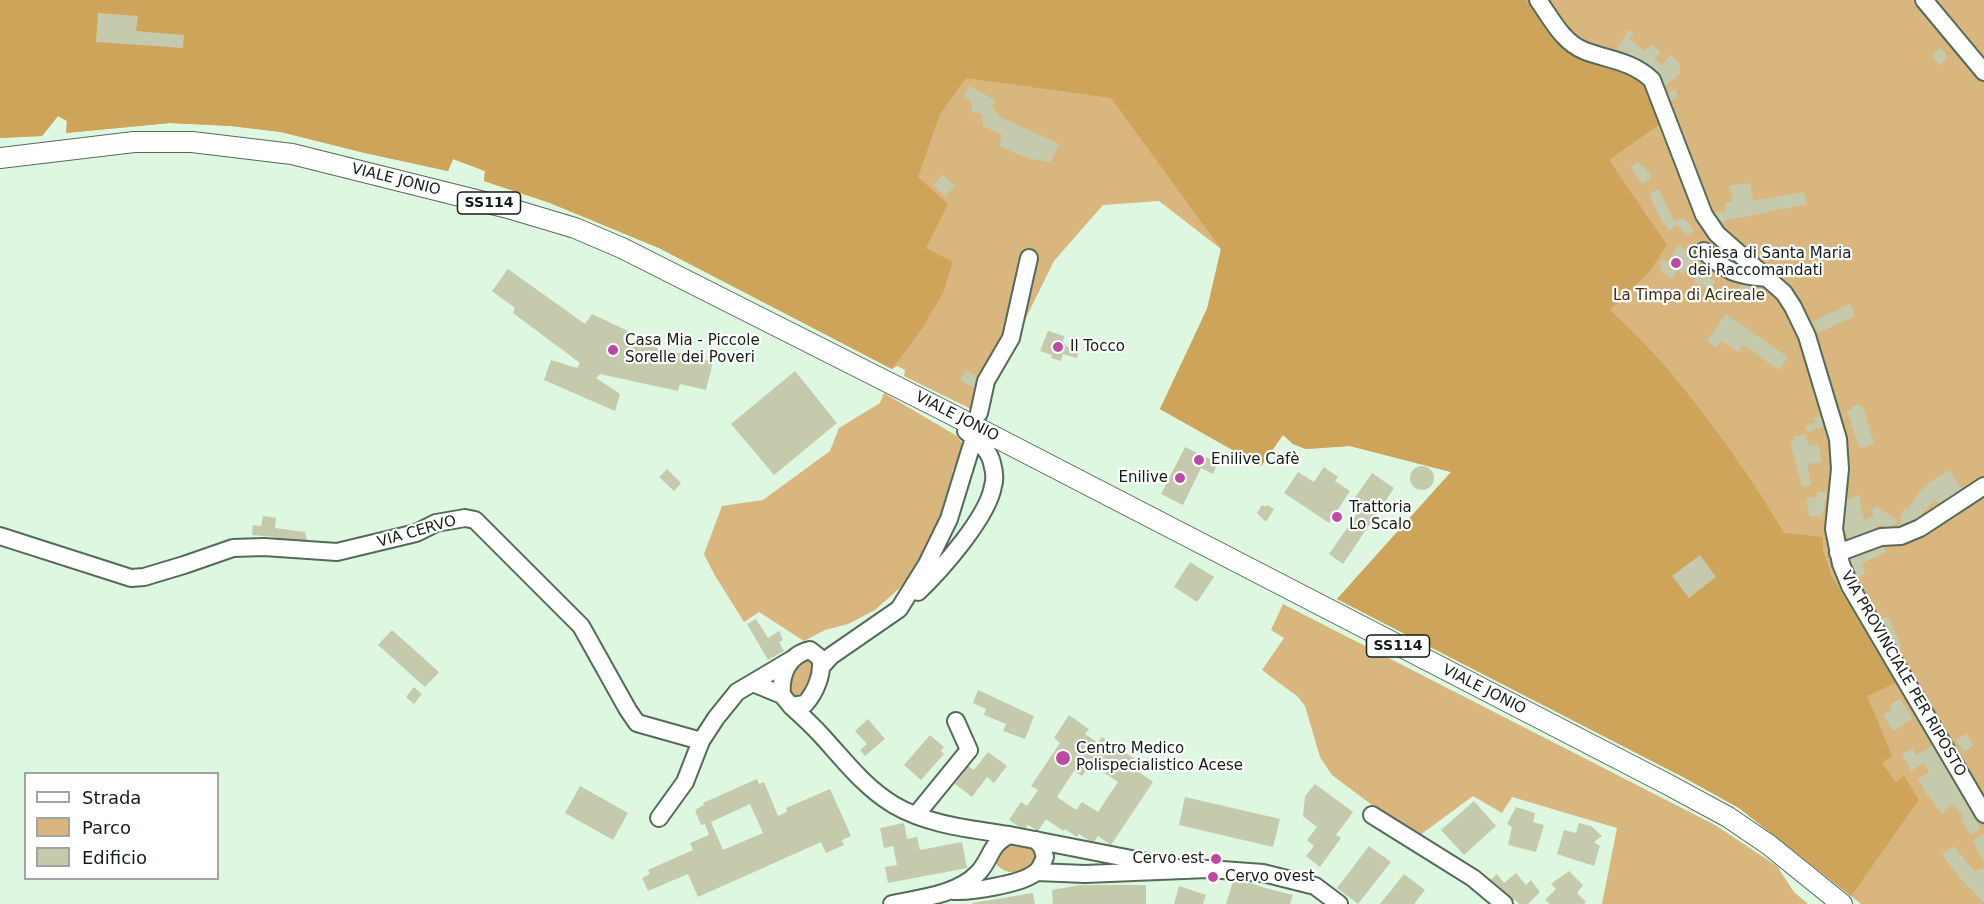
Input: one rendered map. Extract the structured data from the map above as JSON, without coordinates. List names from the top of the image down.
{
  "streets": {
    "main road": ["VIALE JONIO", "SS114"],
    "street": ["VIA CERVO", "VIA PROVINCIALE PER RIPOSTO"]
  },
  "parks": ["La Timpa di Acireale"],
  "places": [
    "Chiesa di Santa Maria dei Raccomandati",
    "Il Tocco",
    "Casa Mia - Piccole Sorelle dei Poveri",
    "Enilive Cafè",
    "Enilive",
    "Trattoria Lo Scalo",
    "Centro Medico Polispecialistico Acese",
    "Cervo est",
    "Cervo ovest"
  ],
  "legend": ["Strada", "Parco", "Edificio"]
}
